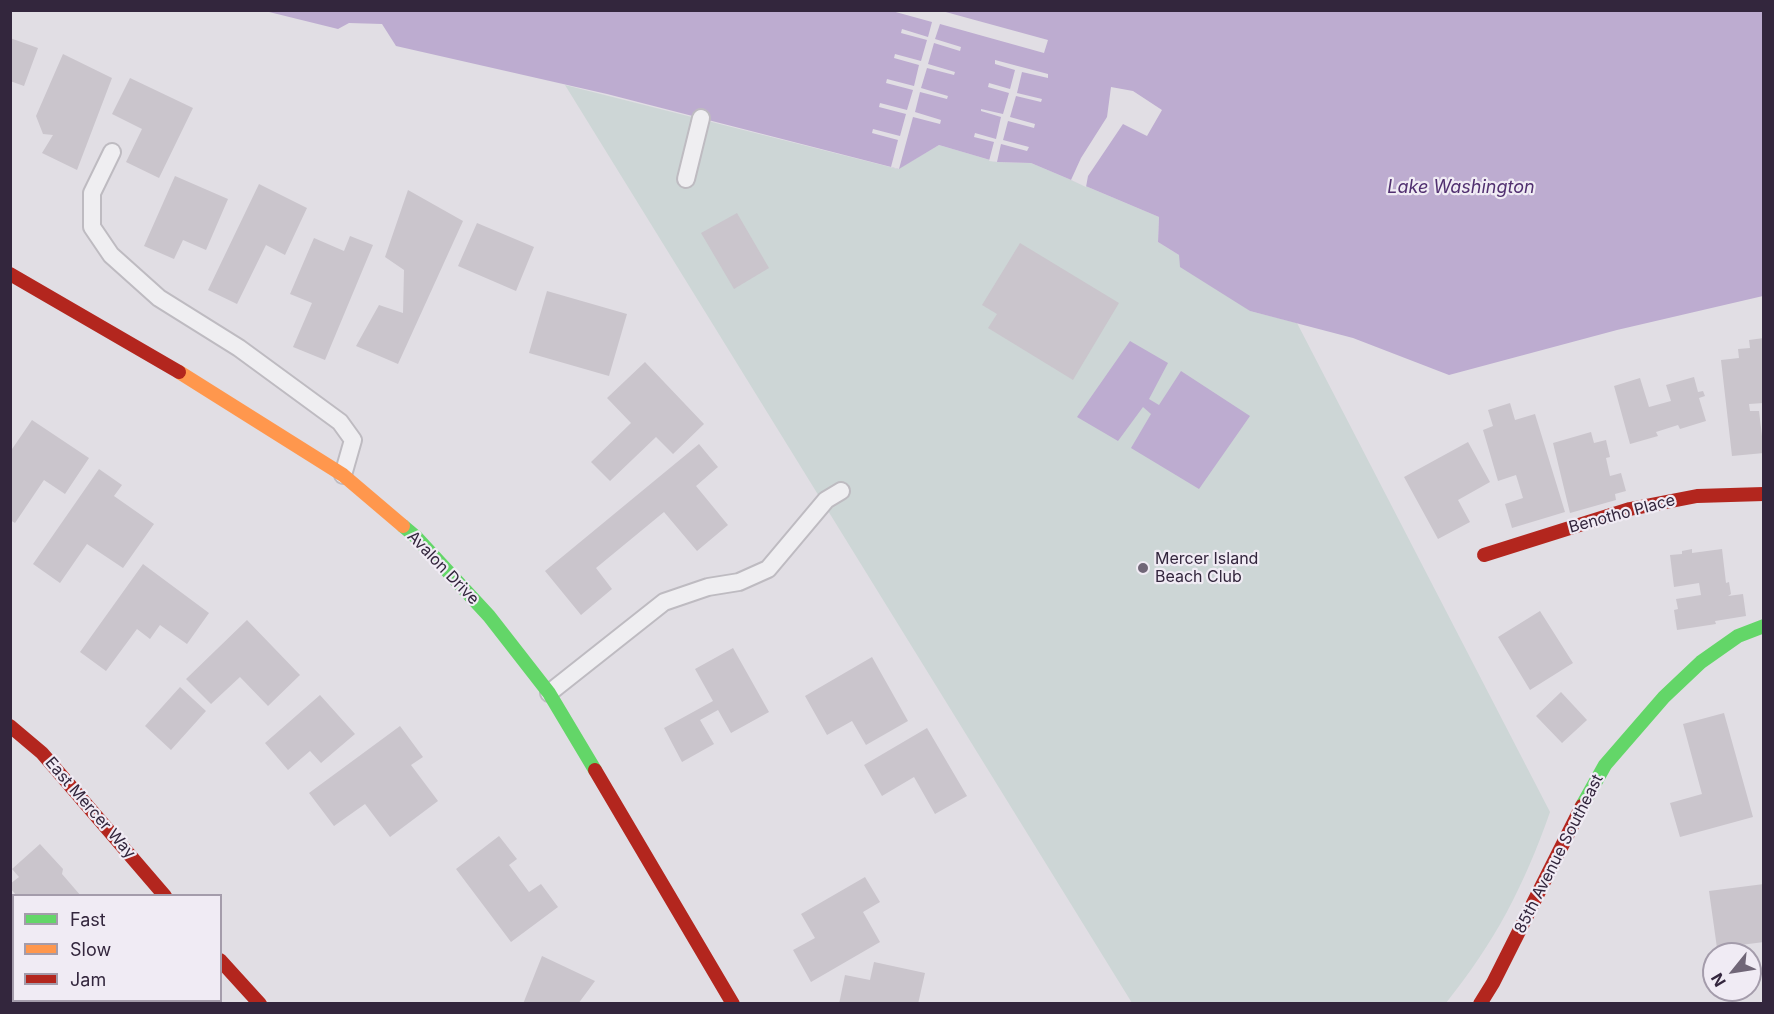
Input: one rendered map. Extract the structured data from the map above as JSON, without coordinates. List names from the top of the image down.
{
  "streets": {
    "street": [
      "Benotho Place",
      "Avalon Drive",
      "East Mercer Way",
      "85th Avenue Southeast"
    ]
  },
  "water": ["Lake Washington"],
  "places": ["Mercer Island Beach Club"],
  "legend": ["Fast", "Slow", "Jam"],
  "north": "bottom left"
}
